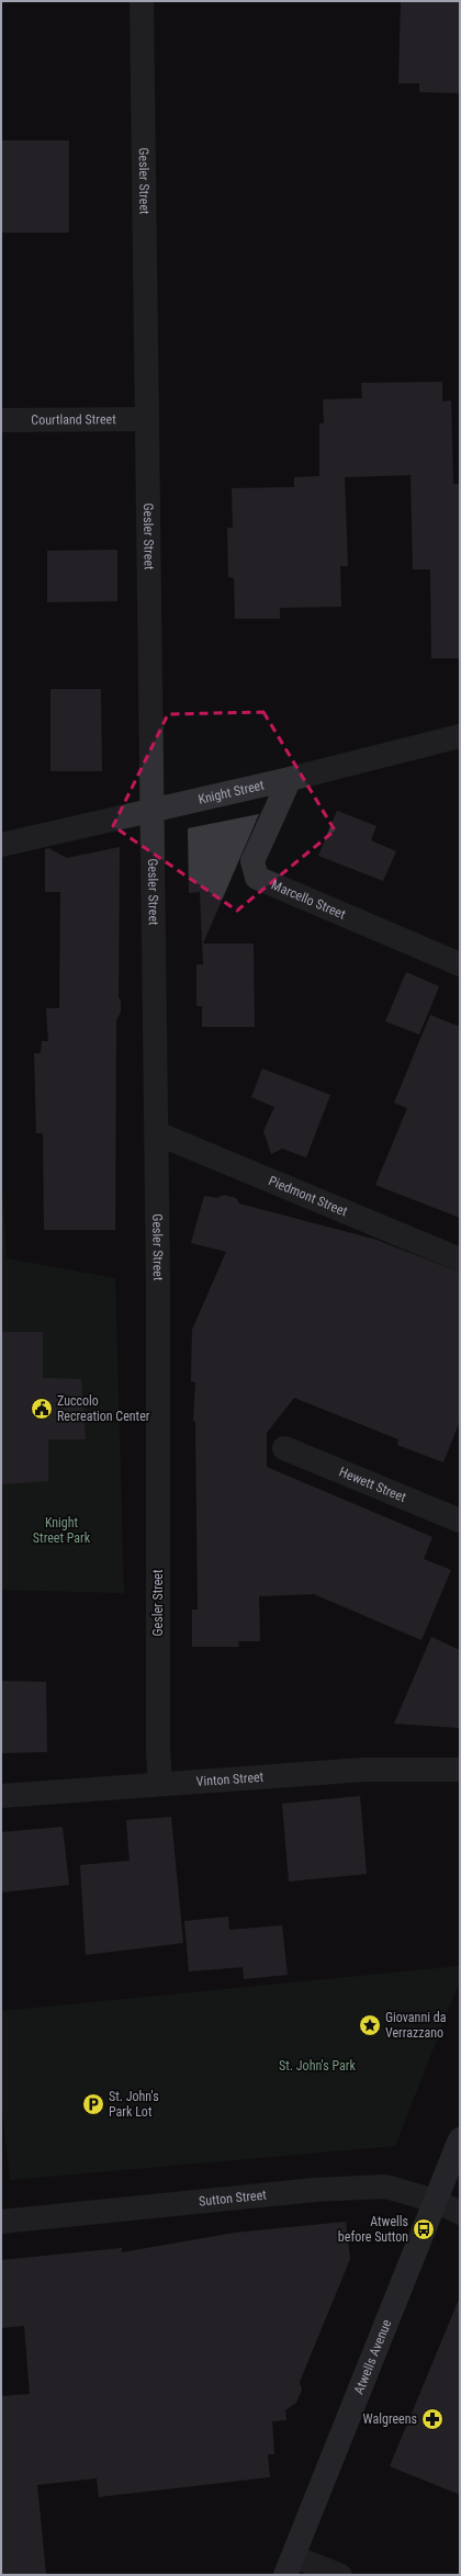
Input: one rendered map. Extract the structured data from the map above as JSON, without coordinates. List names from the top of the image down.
{
  "streets": {
    "main road": ["Atwells Avenue"],
    "street": [
      "Gesler Street",
      "Courtland Street",
      "Knight Street",
      "Marcello Street",
      "Piedmont Street",
      "Hewett Street",
      "Vinton Street",
      "Sutton Street"
    ]
  },
  "crossings": [
    ["Gesler Street", "Courtland Street"],
    ["Gesler Street", "Knight Street"],
    ["Gesler Street", "Piedmont Street"],
    ["Gesler Street", "Vinton Street"],
    ["Knight Street", "Marcello Street"],
    ["Sutton Street", "Atwells Avenue"]
  ],
  "parks": ["Knight Street Park", "St. John's Park"],
  "places": {
    "public building": ["Zuccolo Recreation Center"],
    "place": ["Giovanni da Verrazzano"],
    "parking": ["St. John's Park Lot"],
    "bus stop": ["Atwells before Sutton"],
    "pharmacy": ["Walgreens"]
  }
}
